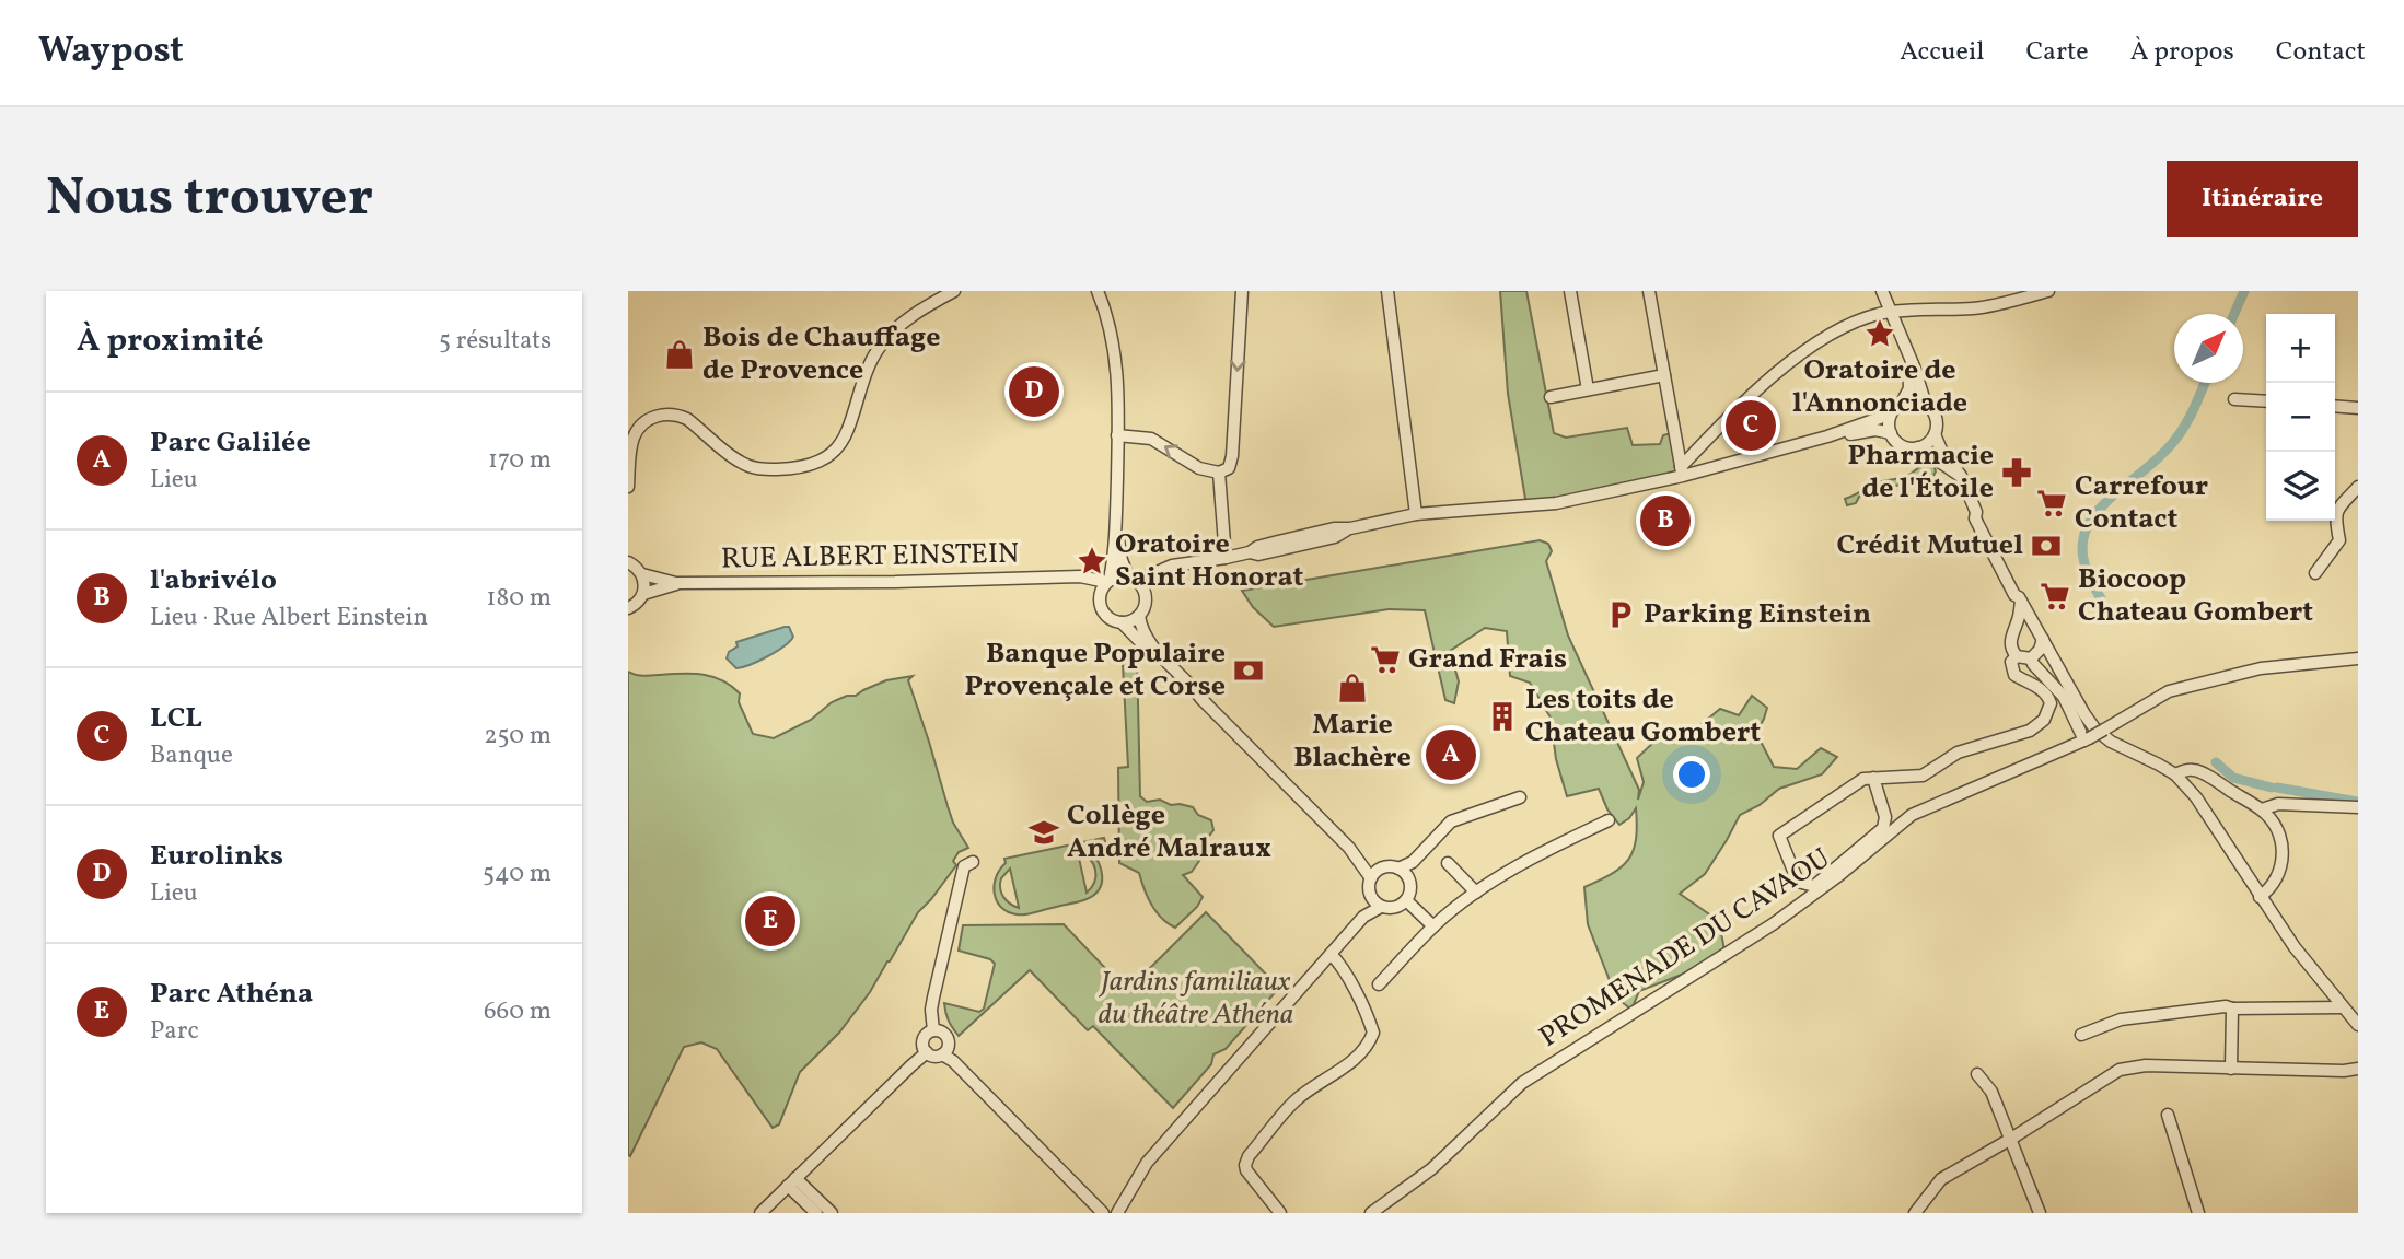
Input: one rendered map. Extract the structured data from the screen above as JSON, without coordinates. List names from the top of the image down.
{
  "streets": {
    "street": ["RUE ALBERT EINSTEIN", "PROMENADE DU CAVAOU"]
  },
  "parks": ["Jardins familiaux du théâtre Athéna"],
  "places": {
    "place": ["Oratoire de l'Annonciade", "Oratoire Saint Honorat"],
    "shop": ["Bois de Chauffage de Provence", "Marie Blachère"],
    "pharmacy": ["Pharmacie de l'Étoile"],
    "supermarket": ["Carrefour Contact", "Biocoop Chateau Gombert", "Grand Frais"],
    "bank": ["Crédit Mutuel", "Banque Populaire Provençale et Corse"],
    "parking": ["Parking Einstein"],
    "building": ["Les toits de Chateau Gombert"],
    "school or university": ["Collège André Malraux"]
  },
  "north": "top right",
  "page": {
    "header": "Waypost",
    "nav": [
      "Accueil",
      "Carte",
      "À propos",
      "Contact"
    ],
    "buttons": "Itinéraire",
    "title": "Nous trouver",
    "heading": ["À proximité", "5 résultats"],
    "map_buttons": ["+", "−"],
    "pins": [
      "D",
      "C",
      "B",
      "A",
      "E"
    ],
    "list": [
      {
        "mark": "A",
        "name": "Parc Galilée",
        "note": "Lieu",
        "value": "170 m"
      },
      {
        "mark": "B",
        "name": "l'abrivélo",
        "note": "Lieu · Rue Albert Einstein",
        "value": "180 m"
      },
      {
        "mark": "C",
        "name": "LCL",
        "note": "Banque",
        "value": "250 m"
      },
      {
        "mark": "D",
        "name": "Eurolinks",
        "note": "Lieu",
        "value": "540 m"
      },
      {
        "mark": "E",
        "name": "Parc Athéna",
        "note": "Parc",
        "value": "660 m"
      }
    ]
  }
}
